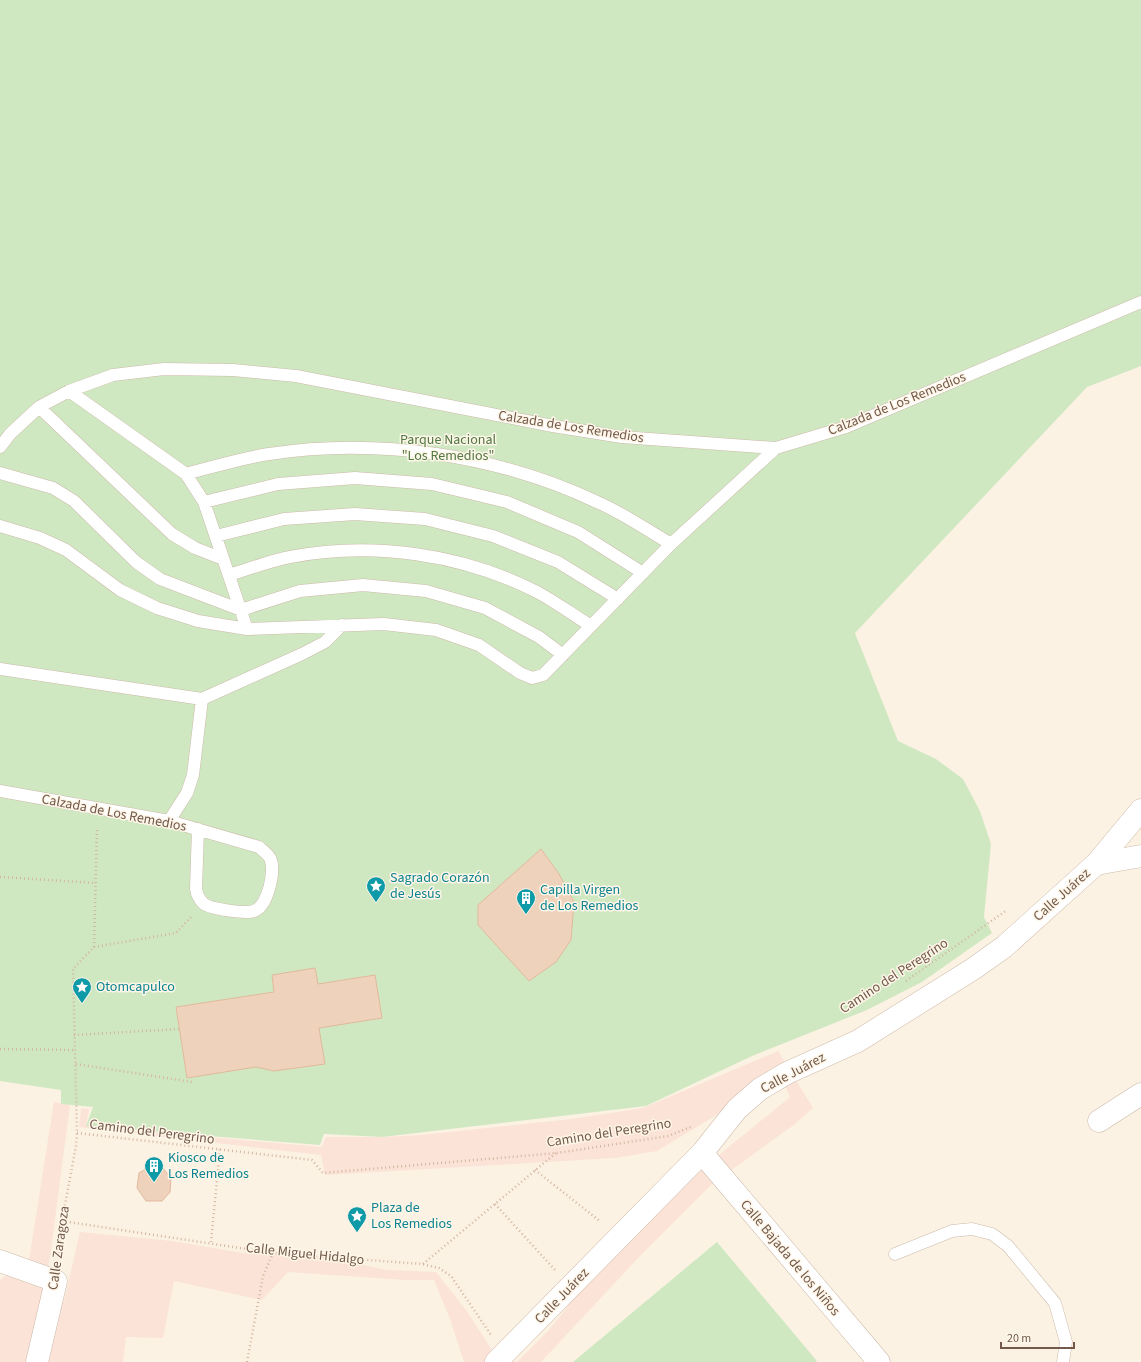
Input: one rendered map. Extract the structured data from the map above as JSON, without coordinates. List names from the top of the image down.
{
  "streets": {
    "main road": ["Calle Juárez", "Calle Zaragoza", "Calle Bajada de los Niños"],
    "lane": ["Calzada de Los Remedios"],
    "path": ["Camino del Peregrino", "Calle Miguel Hidalgo"]
  },
  "crossings": [
    ["Calle Juárez", "Calle Miguel Hidalgo"],
    ["Calle Juárez", "Calle Bajada de los Niños"],
    ["Camino del Peregrino", "Calle Zaragoza"],
    ["Calle Zaragoza", "Calle Miguel Hidalgo"]
  ],
  "parks": ["Parque Nacional \"Los Remedios\""],
  "places": {
    "place": ["Sagrado Corazón de Jesús", "Otomcapulco", "Plaza de Los Remedios"],
    "building": ["Capilla Virgen de Los Remedios", "Kiosco de Los Remedios"]
  },
  "scale_bar": "20 m"
}
